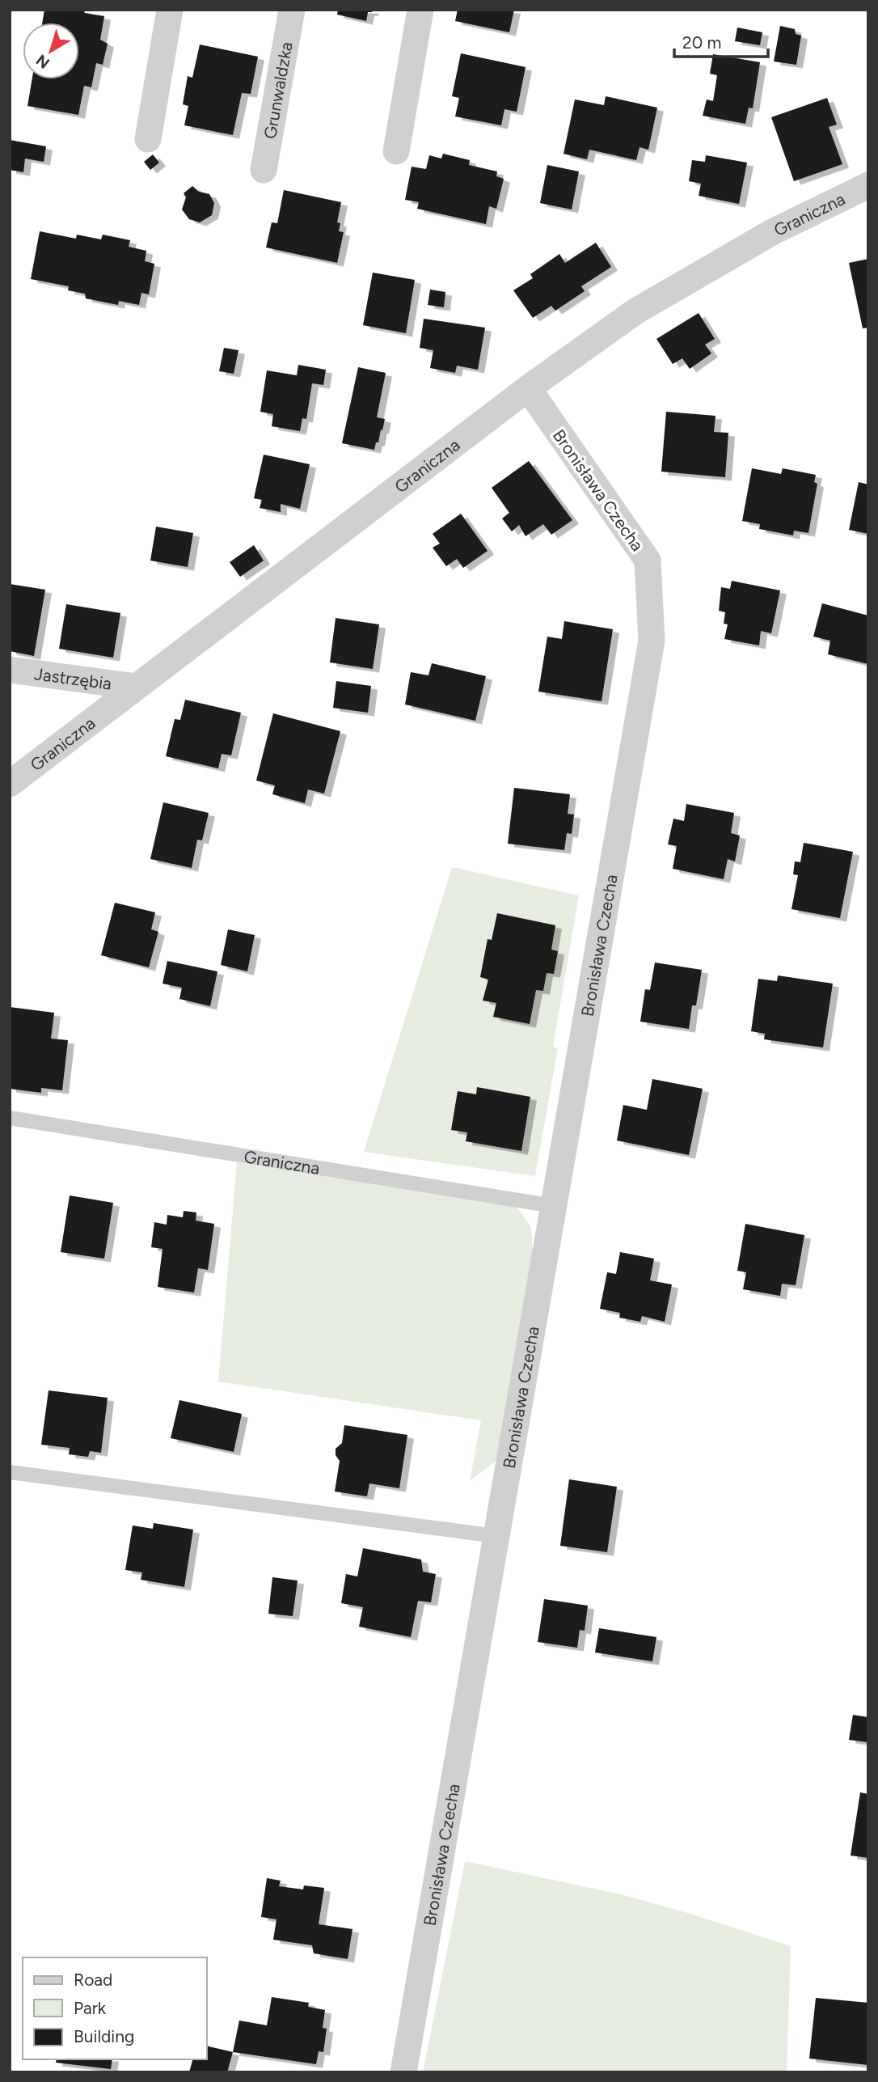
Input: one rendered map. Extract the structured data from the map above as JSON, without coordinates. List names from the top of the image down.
{
  "streets": {
    "street": [
      "Grunwaldzka",
      "Graniczna",
      "Bronisława Czecha",
      "Jastrzębia"
    ]
  },
  "crossings": [
    ["Graniczna", "Bronisława Czecha"],
    ["Graniczna", "Jastrzębia"]
  ],
  "legend": ["Road", "Park", "Building"],
  "scale_bar": "20 m",
  "north": "bottom left"
}
